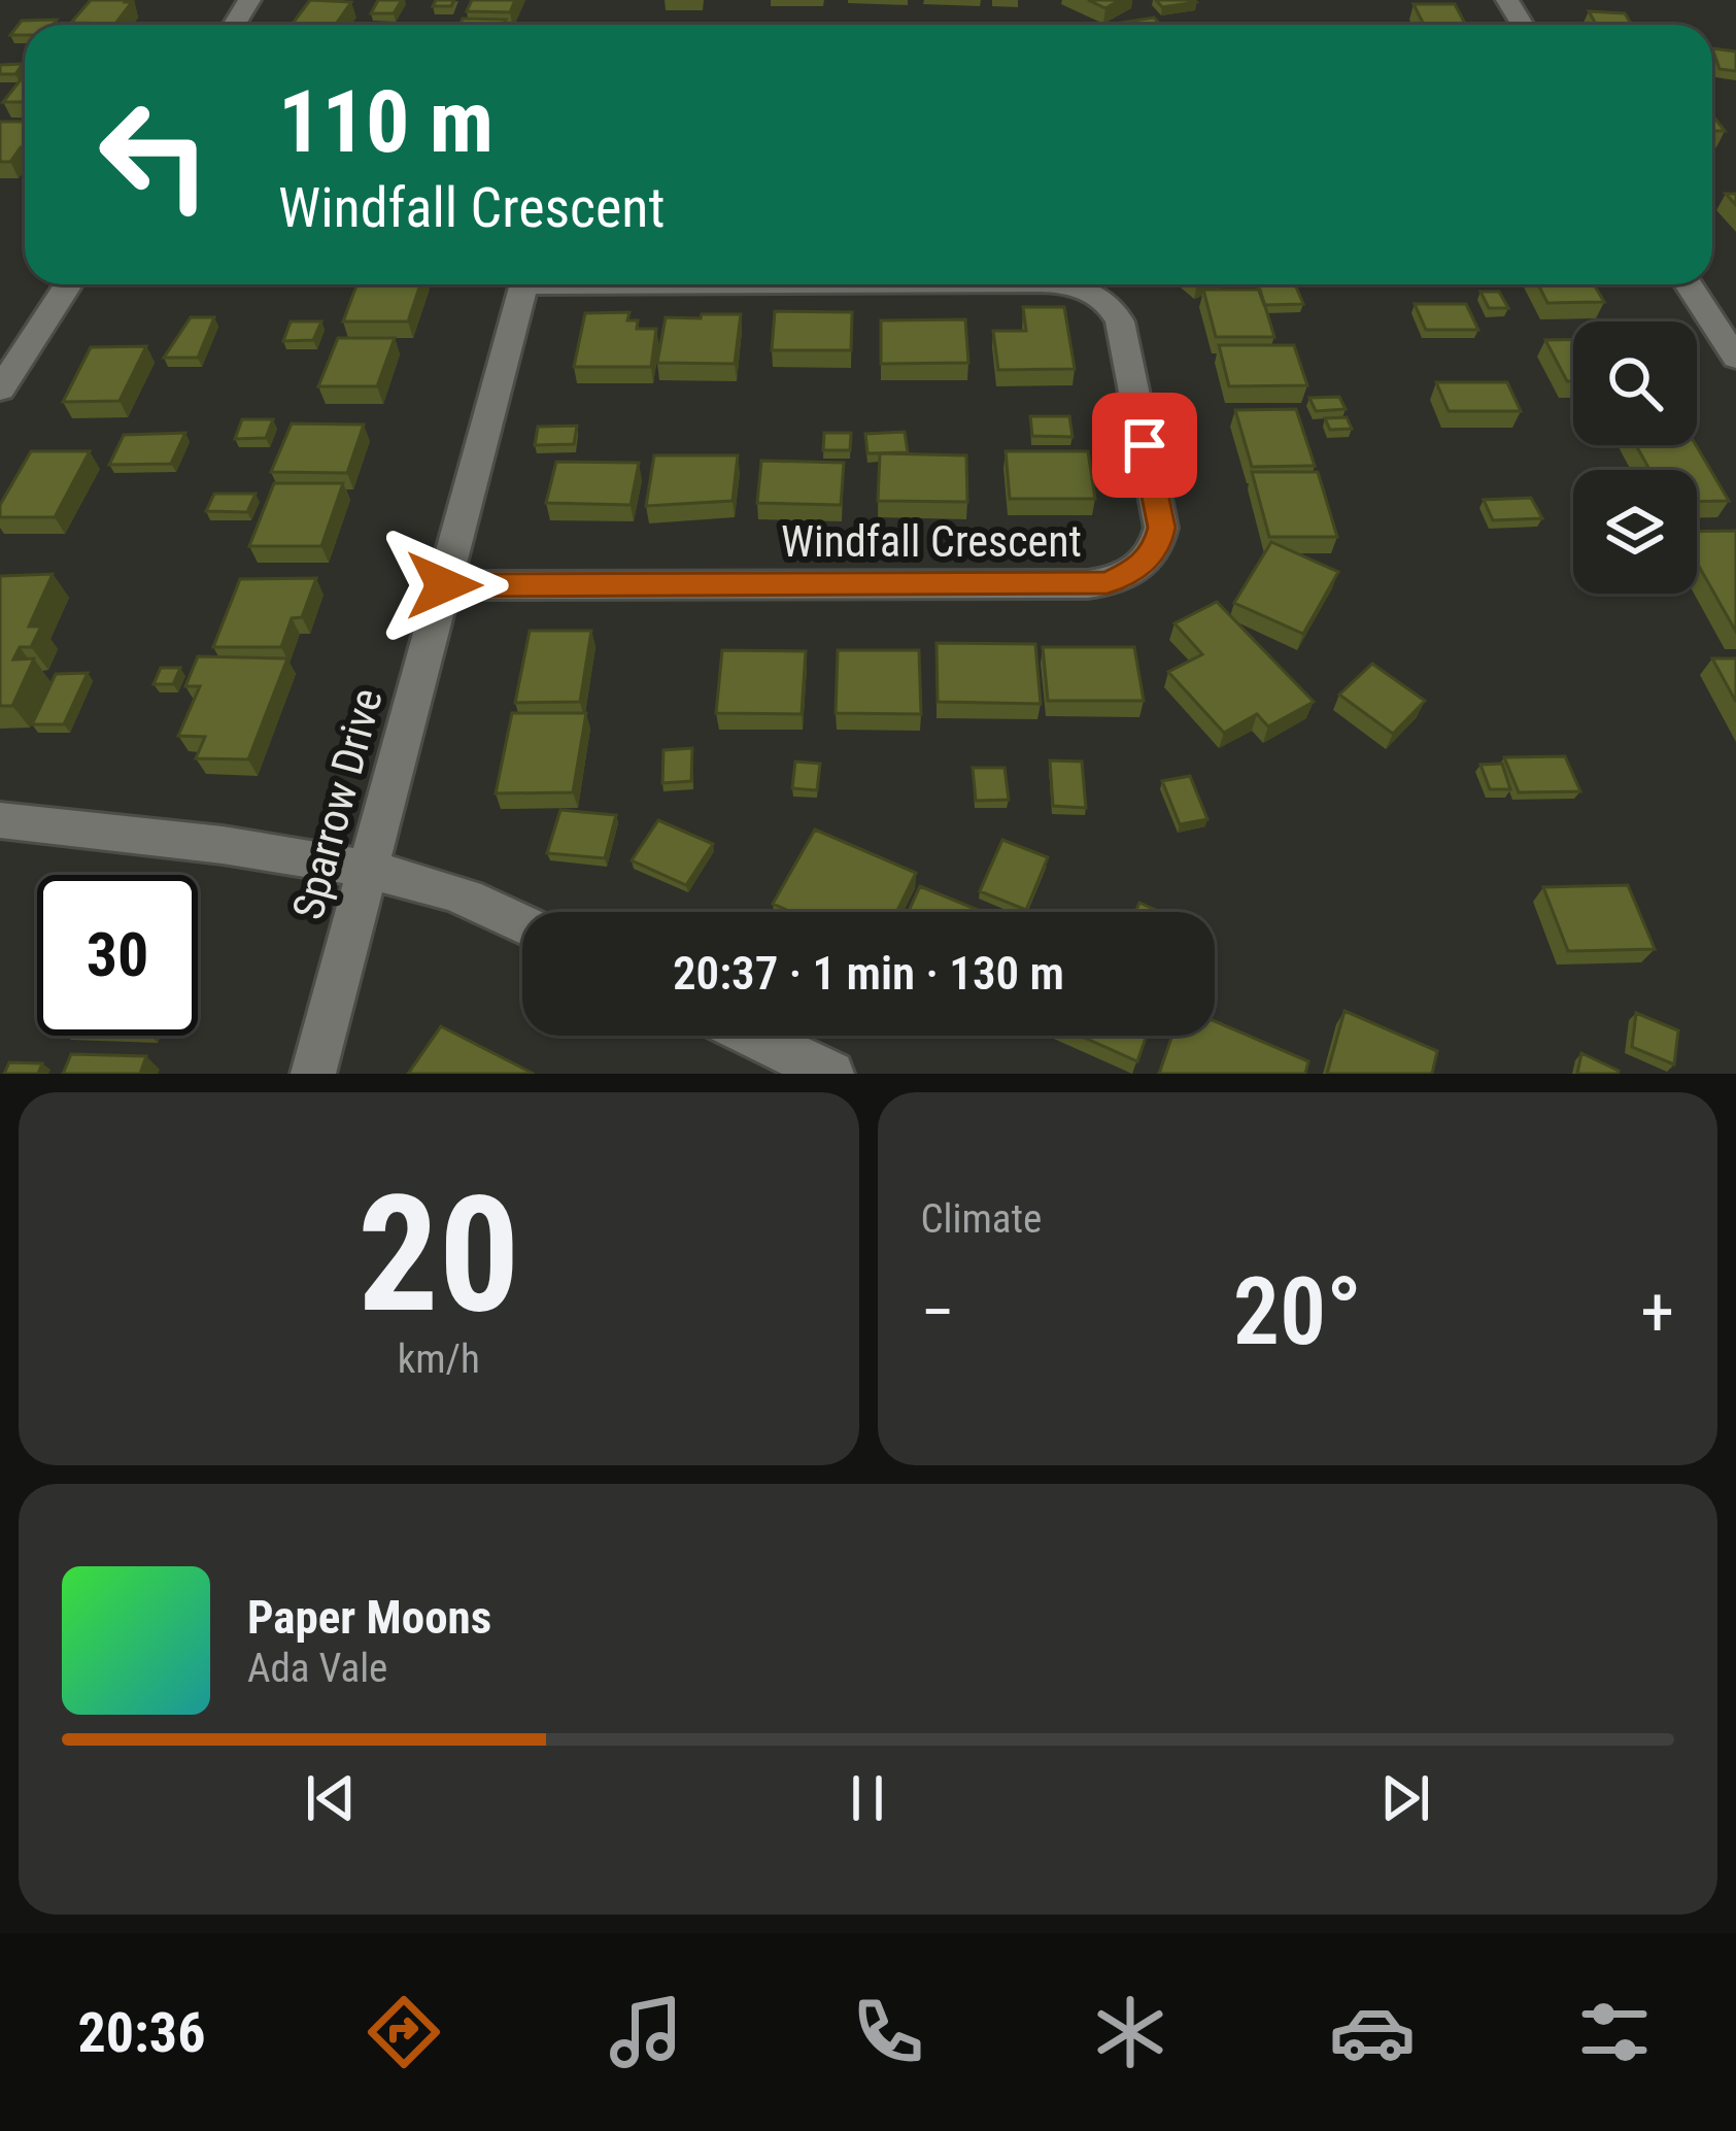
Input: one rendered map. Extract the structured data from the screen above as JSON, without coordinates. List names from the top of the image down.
{
  "streets": {
    "street": ["Windfall Crescent", "Sparrow Drive"]
  },
  "crossings": [
    ["Windfall Crescent", "Sparrow Drive"]
  ],
  "page": {
    "turn": ["110 m", "Windfall Crescent"],
    "limit": "30",
    "trip": "20:37 · 1 min · 130 m",
    "tile": [
      ["20", "km/h"],
      "Climate"
    ],
    "heat": ["−", "20°", "+"],
    "song": ["Paper Moons", "Ada Vale"],
    "tabs": "20:36"
  }
}
